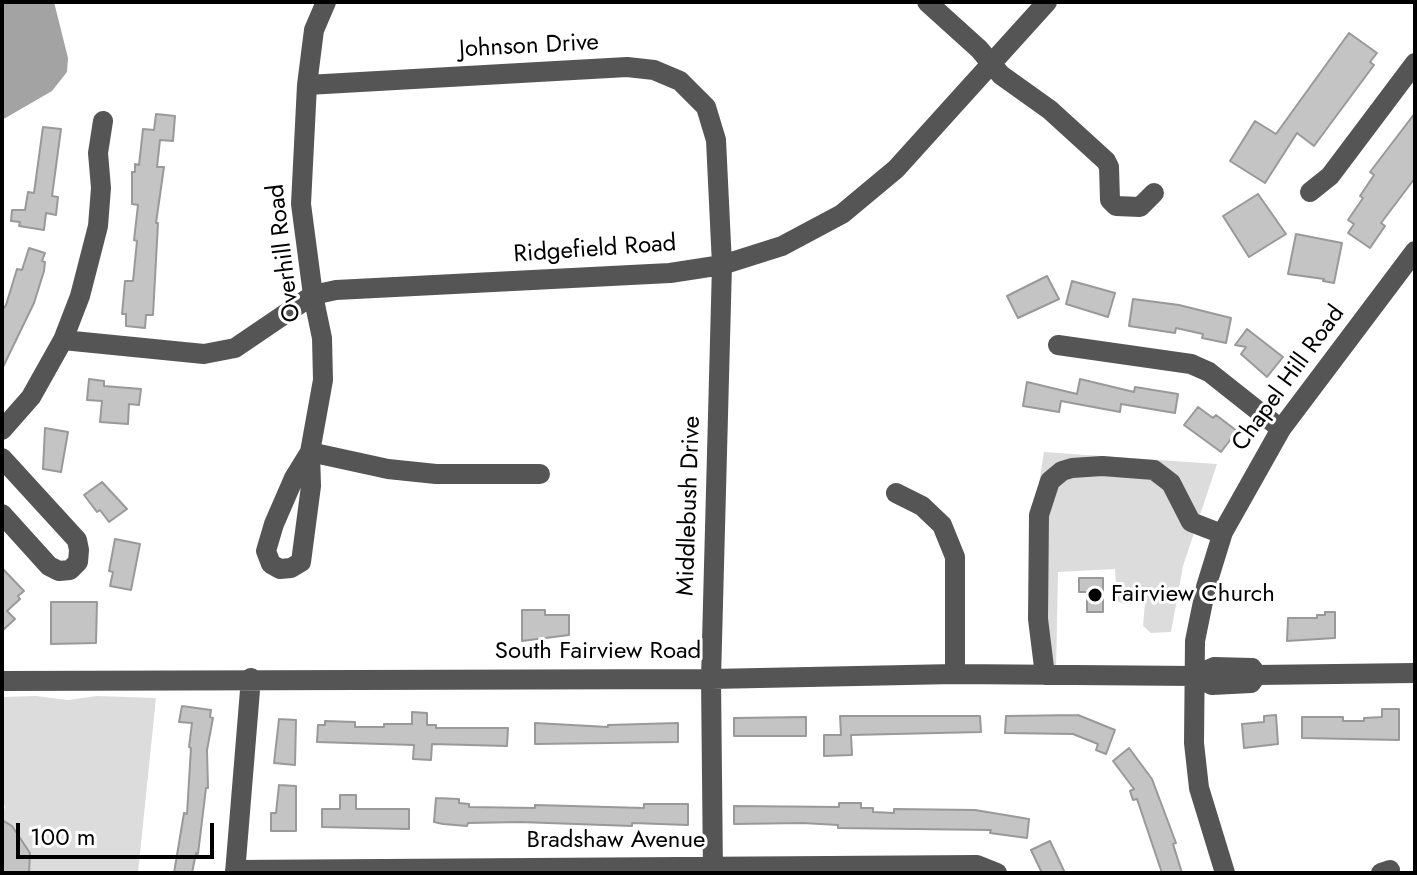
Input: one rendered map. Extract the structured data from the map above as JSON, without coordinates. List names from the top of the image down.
{
  "streets": {
    "street": [
      "Johnson Drive",
      "Ridgefield Road",
      "Overhill Road",
      "Chapel Hill Road",
      "Middlebush Drive",
      "South Fairview Road",
      "Bradshaw Avenue"
    ]
  },
  "crossings": [
    ["Johnson Drive", "Overhill Road"],
    ["Johnson Drive", "Middlebush Drive"],
    ["Ridgefield Road", "Overhill Road"],
    ["Ridgefield Road", "Middlebush Drive"],
    ["Chapel Hill Road", "South Fairview Road"],
    ["Middlebush Drive", "South Fairview Road"],
    ["Middlebush Drive", "Bradshaw Avenue"]
  ],
  "places": ["Fairview Church"],
  "scale_bar": "100 m"
}
